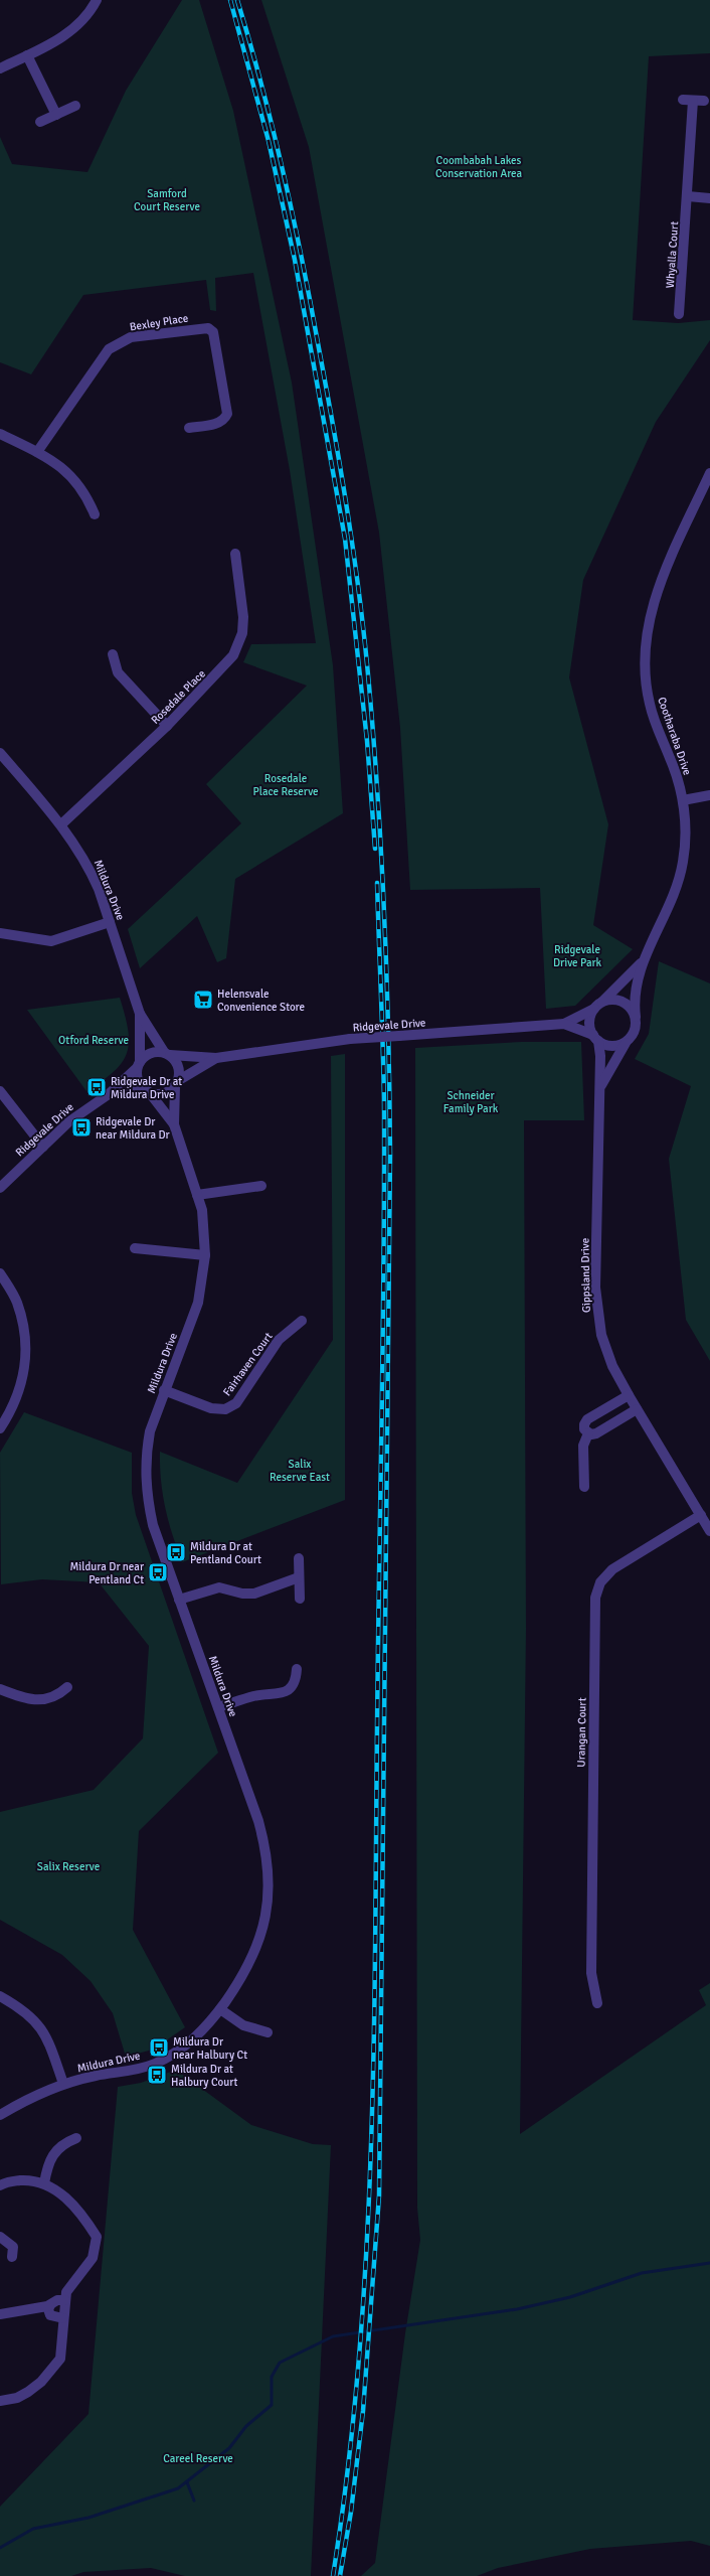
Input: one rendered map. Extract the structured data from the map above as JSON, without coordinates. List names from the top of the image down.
{
  "streets": {
    "street": [
      "Whyalla Court",
      "Bexley Place",
      "Rosedale Place",
      "Cootharaba Drive",
      "Mildura Drive",
      "Ridgevale Drive",
      "Gippsland Drive",
      "Fairhaven Court",
      "Urangan Court"
    ]
  },
  "crossings": [
    ["Rosedale Place", "Mildura Drive"],
    ["Cootharaba Drive", "Ridgevale Drive"],
    ["Cootharaba Drive", "Gippsland Drive"],
    ["Mildura Drive", "Ridgevale Drive"],
    ["Mildura Drive", "Fairhaven Court"],
    ["Ridgevale Drive", "Gippsland Drive"],
    ["Gippsland Drive", "Urangan Court"]
  ],
  "parks": [
    "Coombabah Lakes Conservation Area",
    "Samford Court Reserve",
    "Rosedale Place Reserve",
    "Ridgevale Drive Park",
    "Otford Reserve",
    "Schneider Family Park",
    "Salix Reserve East",
    "Salix Reserve",
    "Careel Reserve"
  ],
  "places": {
    "supermarket": ["Helensvale Convenience Store"],
    "bus stop": [
      "Ridgevale Dr at Mildura Drive",
      "Ridgevale Dr near Mildura Dr",
      "Mildura Dr at Pentland Court",
      "Mildura Dr near Pentland Ct",
      "Mildura Dr near Halbury Ct",
      "Mildura Dr at Halbury Court"
    ]
  }
}
